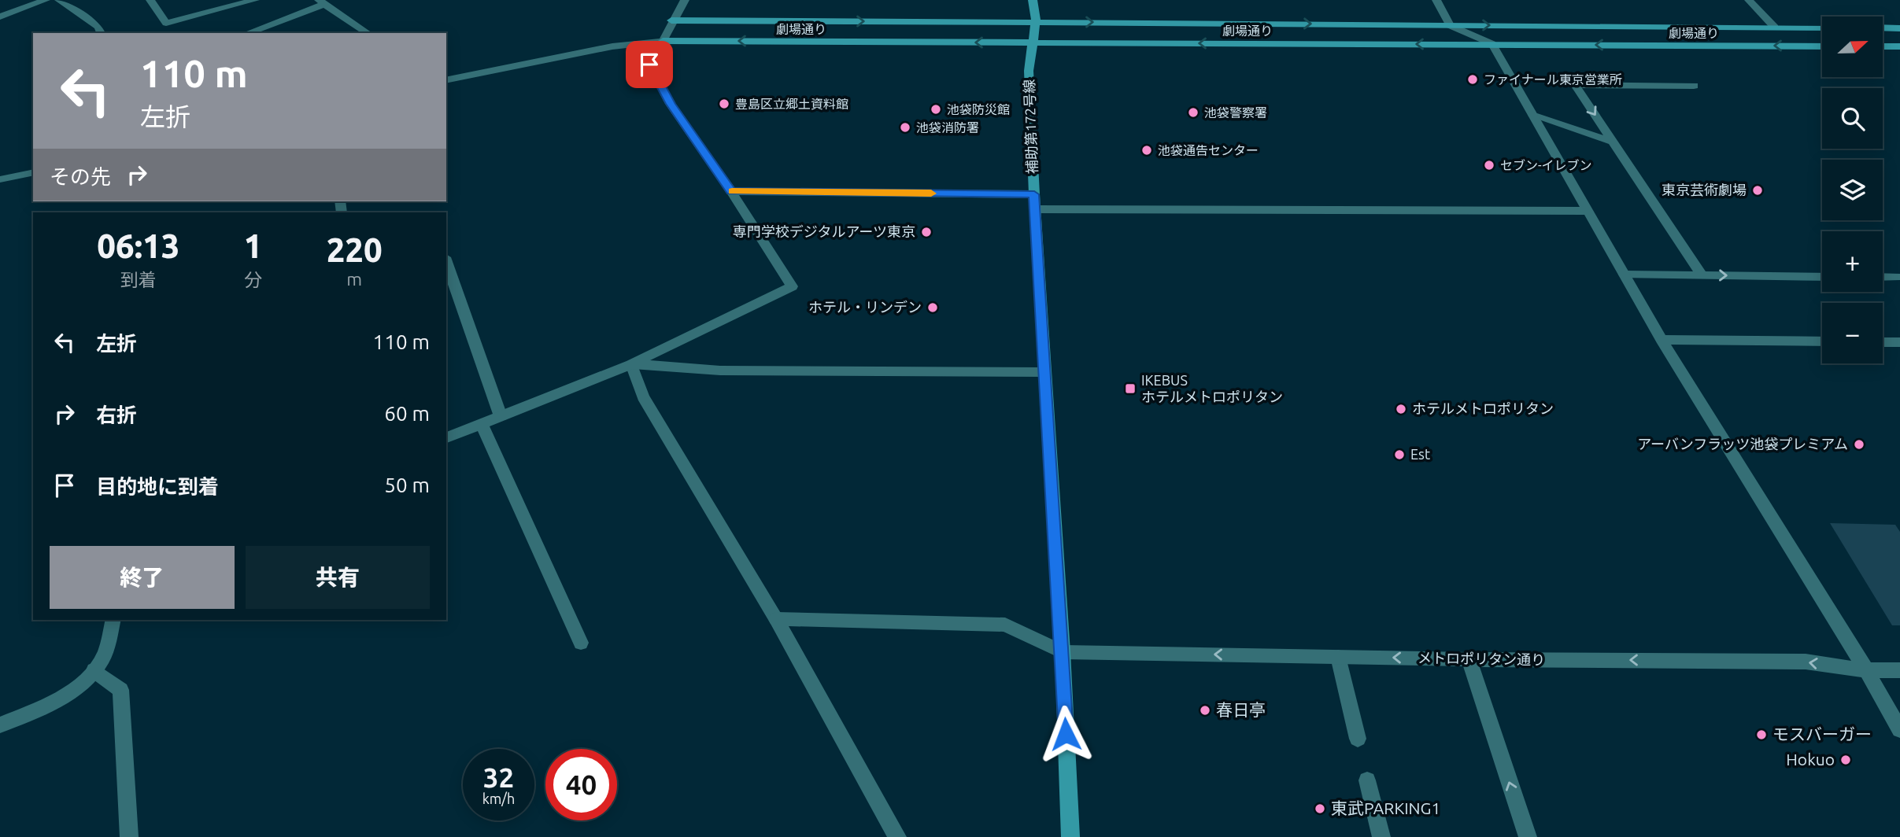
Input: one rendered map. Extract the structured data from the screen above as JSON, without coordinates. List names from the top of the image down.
{
  "streets": {
    "street": ["劇場通り", "補助第172号線", "メトロポリタン通り"]
  },
  "crossings": [
    ["劇場通り", "補助第172号線"],
    ["補助第172号線", "メトロポリタン通り"]
  ],
  "one_way": ["メトロポリタン通り"],
  "places": {
    "other": [
      "ファイナール東京営業所",
      "豊島区立郷土資料館",
      "池袋防災館",
      "池袋警察署",
      "池袋消防署",
      "池袋通告センター",
      "セブン-イレブン",
      "東京芸術劇場",
      "専門学校デジタルアーツ東京",
      "ホテル・リンデン",
      "ホテルメトロポリタン",
      "アーバンフラッツ池袋プレミアム",
      "Est",
      "春日亭",
      "モスバーガー",
      "Hokuo",
      "東武PARKING1"
    ],
    "transit": ["IKEBUS ホテルメトロポリタン"]
  },
  "north": "right",
  "page": {
    "map_buttons": ["+", "−"],
    "turn": ["110 m", "左折"],
    "then": "その先",
    "eta": [
      "06:13",
      "到着",
      "1",
      "分",
      "220",
      "m"
    ],
    "list": [
      {
        "name": "左折",
        "value": "110 m"
      },
      {
        "name": "右折",
        "value": "60 m"
      },
      {
        "name": "目的地に到着",
        "value": "50 m"
      }
    ],
    "buttons": ["終了", "共有"],
    "speed": "32 km/h",
    "limit": "40"
  }
}
